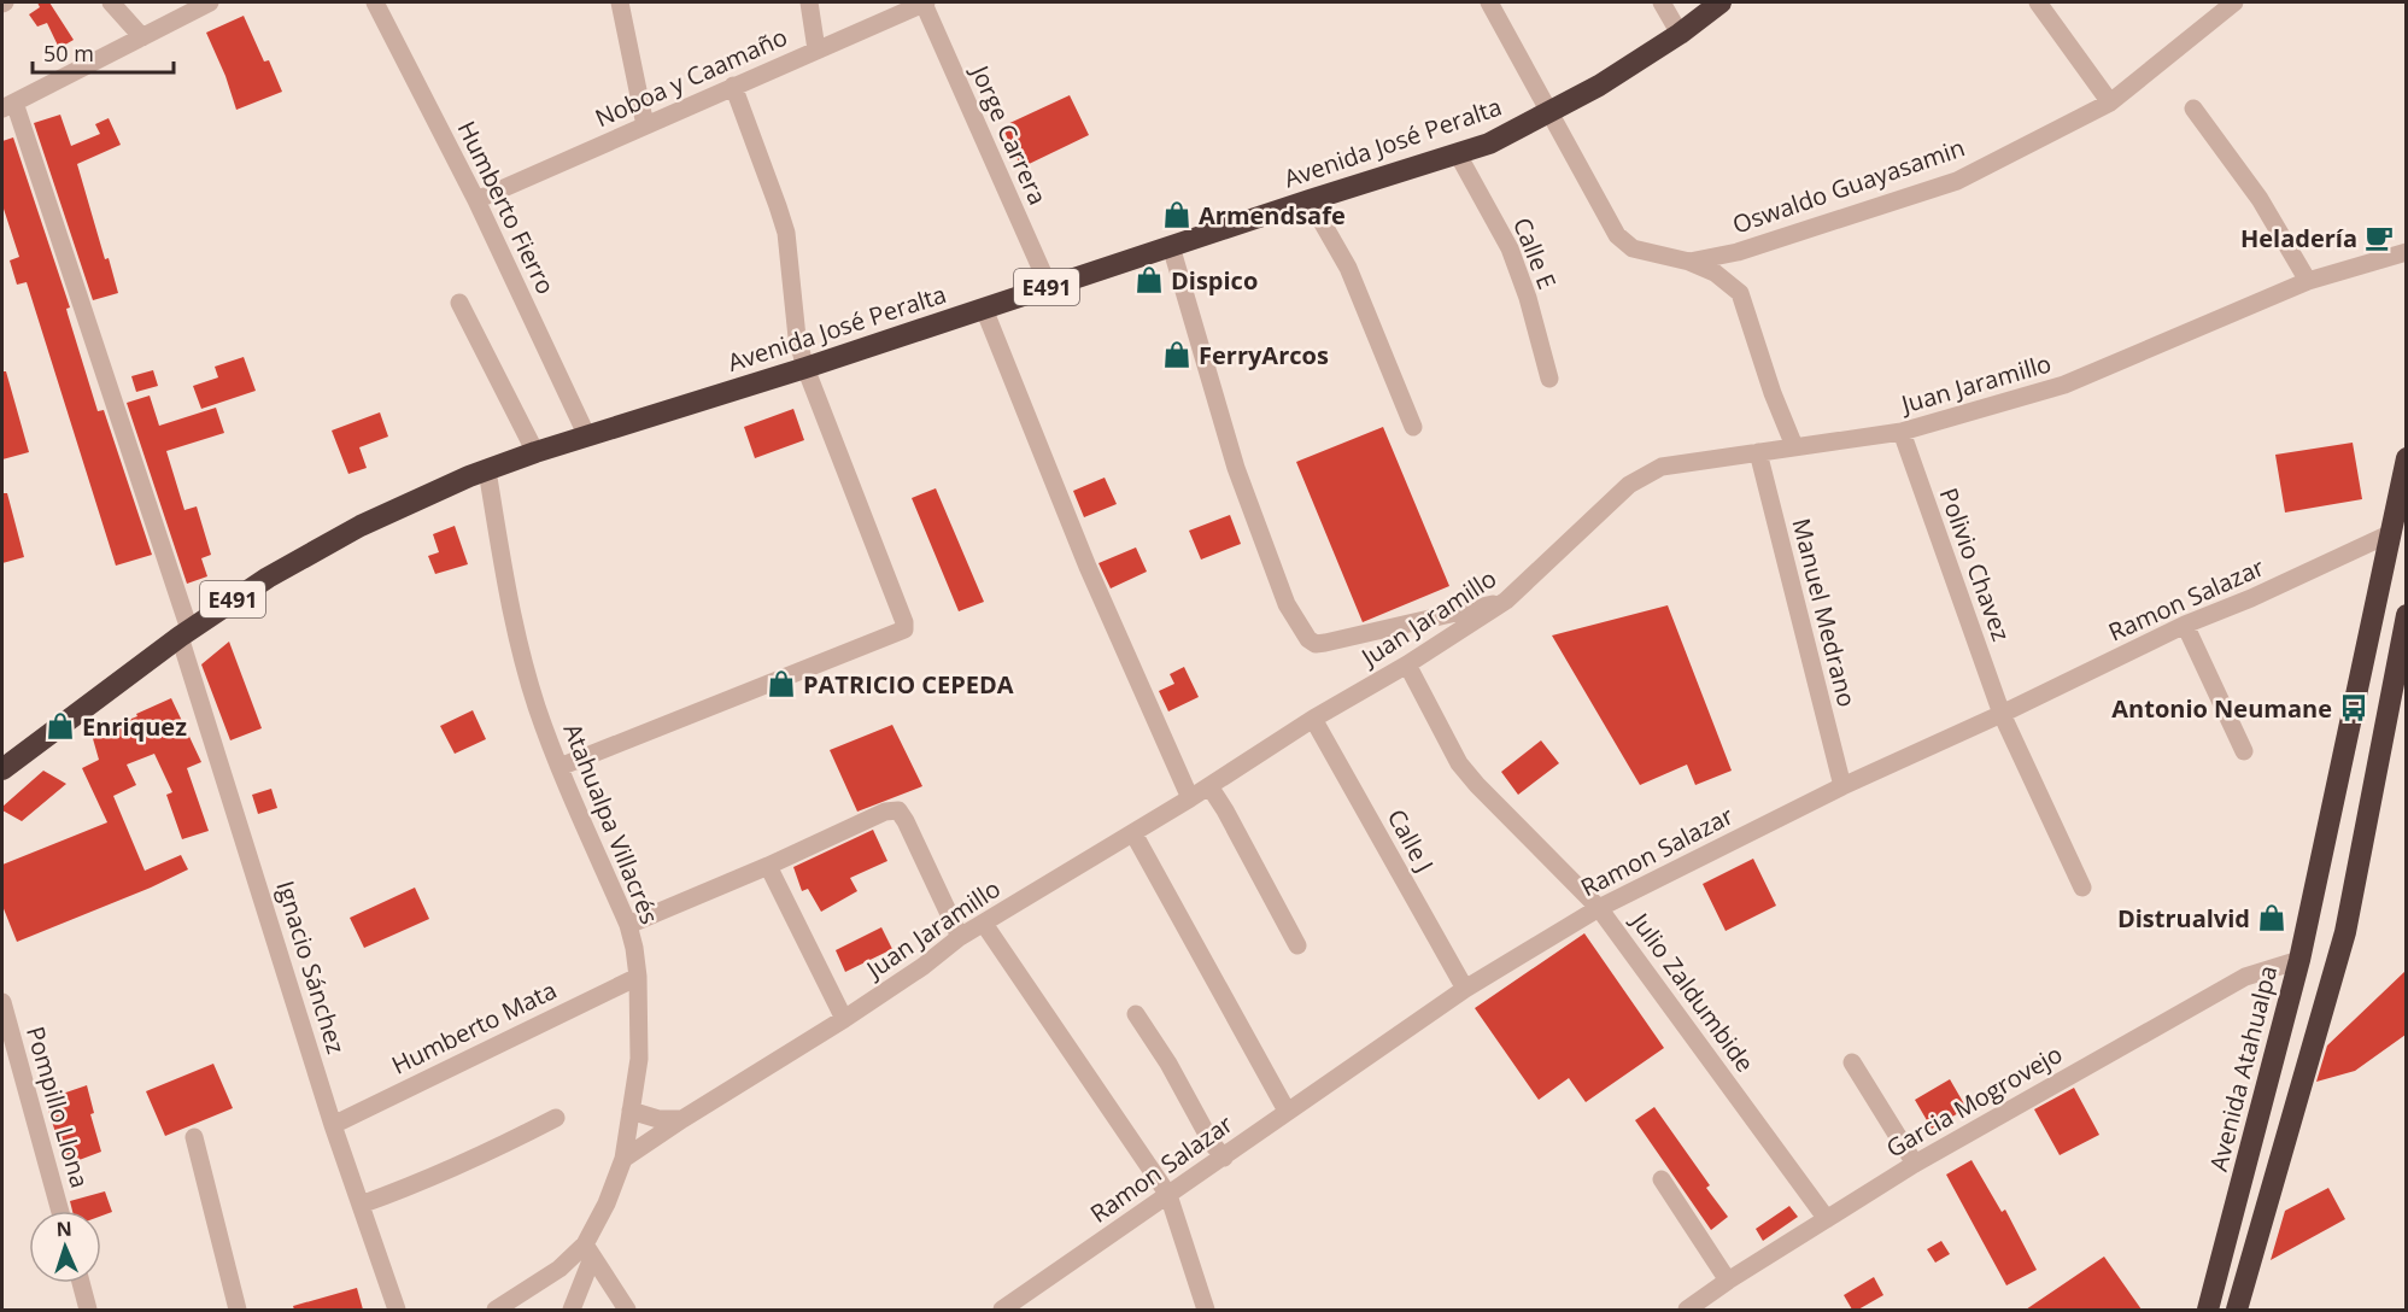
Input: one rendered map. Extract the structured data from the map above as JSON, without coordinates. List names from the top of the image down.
{
  "streets": {
    "highway": ["Avenida José Peralta", "E491", "Avenida Atahualpa"],
    "street": [
      "Noboa y Caamaño",
      "Jorge Carrera",
      "Oswaldo Guayasamin",
      "Humberto Fierro",
      "Calle E",
      "Juan Jaramillo",
      "Polivio Chavez",
      "Ramon Salazar",
      "Manuel Medrano",
      "Atahualpa Villacrés",
      "Calle J",
      "Ignacio Sánchez",
      "Julio Zaldumbide",
      "Humberto Mata",
      "Garcia Mogrovejo",
      "Pompillo Llona"
    ]
  },
  "crossings": [
    ["Noboa y Caamaño", "Jorge Carrera"],
    ["Noboa y Caamaño", "Humberto Fierro"],
    ["Jorge Carrera", "Avenida José Peralta"],
    ["Avenida José Peralta", "Humberto Fierro"],
    ["Avenida José Peralta", "Calle E"],
    ["Avenida José Peralta", "Atahualpa Villacrés"],
    ["Avenida José Peralta", "Ignacio Sánchez"],
    ["Juan Jaramillo", "Polivio Chavez"],
    ["Juan Jaramillo", "Manuel Medrano"],
    ["Juan Jaramillo", "Atahualpa Villacrés"],
    ["Juan Jaramillo", "Calle J"],
    ["Juan Jaramillo", "Julio Zaldumbide"],
    ["Polivio Chavez", "Ramon Salazar"],
    ["Ramon Salazar", "Manuel Medrano"],
    ["Ramon Salazar", "Calle J"],
    ["Ramon Salazar", "Julio Zaldumbide"],
    ["Ramon Salazar", "Avenida Atahualpa"],
    ["Atahualpa Villacrés", "Humberto Mata"],
    ["Ignacio Sánchez", "Humberto Mata"],
    ["Julio Zaldumbide", "Garcia Mogrovejo"],
    ["Avenida Atahualpa", "Garcia Mogrovejo"]
  ],
  "places": {
    "shop": [
      "Armendsafe",
      "Dispico",
      "FerryArcos",
      "PATRICIO CEPEDA",
      "Enriquez",
      "Distrualvid"
    ],
    "cafe": ["Heladería"],
    "bus stop": ["Antonio Neumane"]
  },
  "scale_bar": "50 m",
  "north": "top"
}
